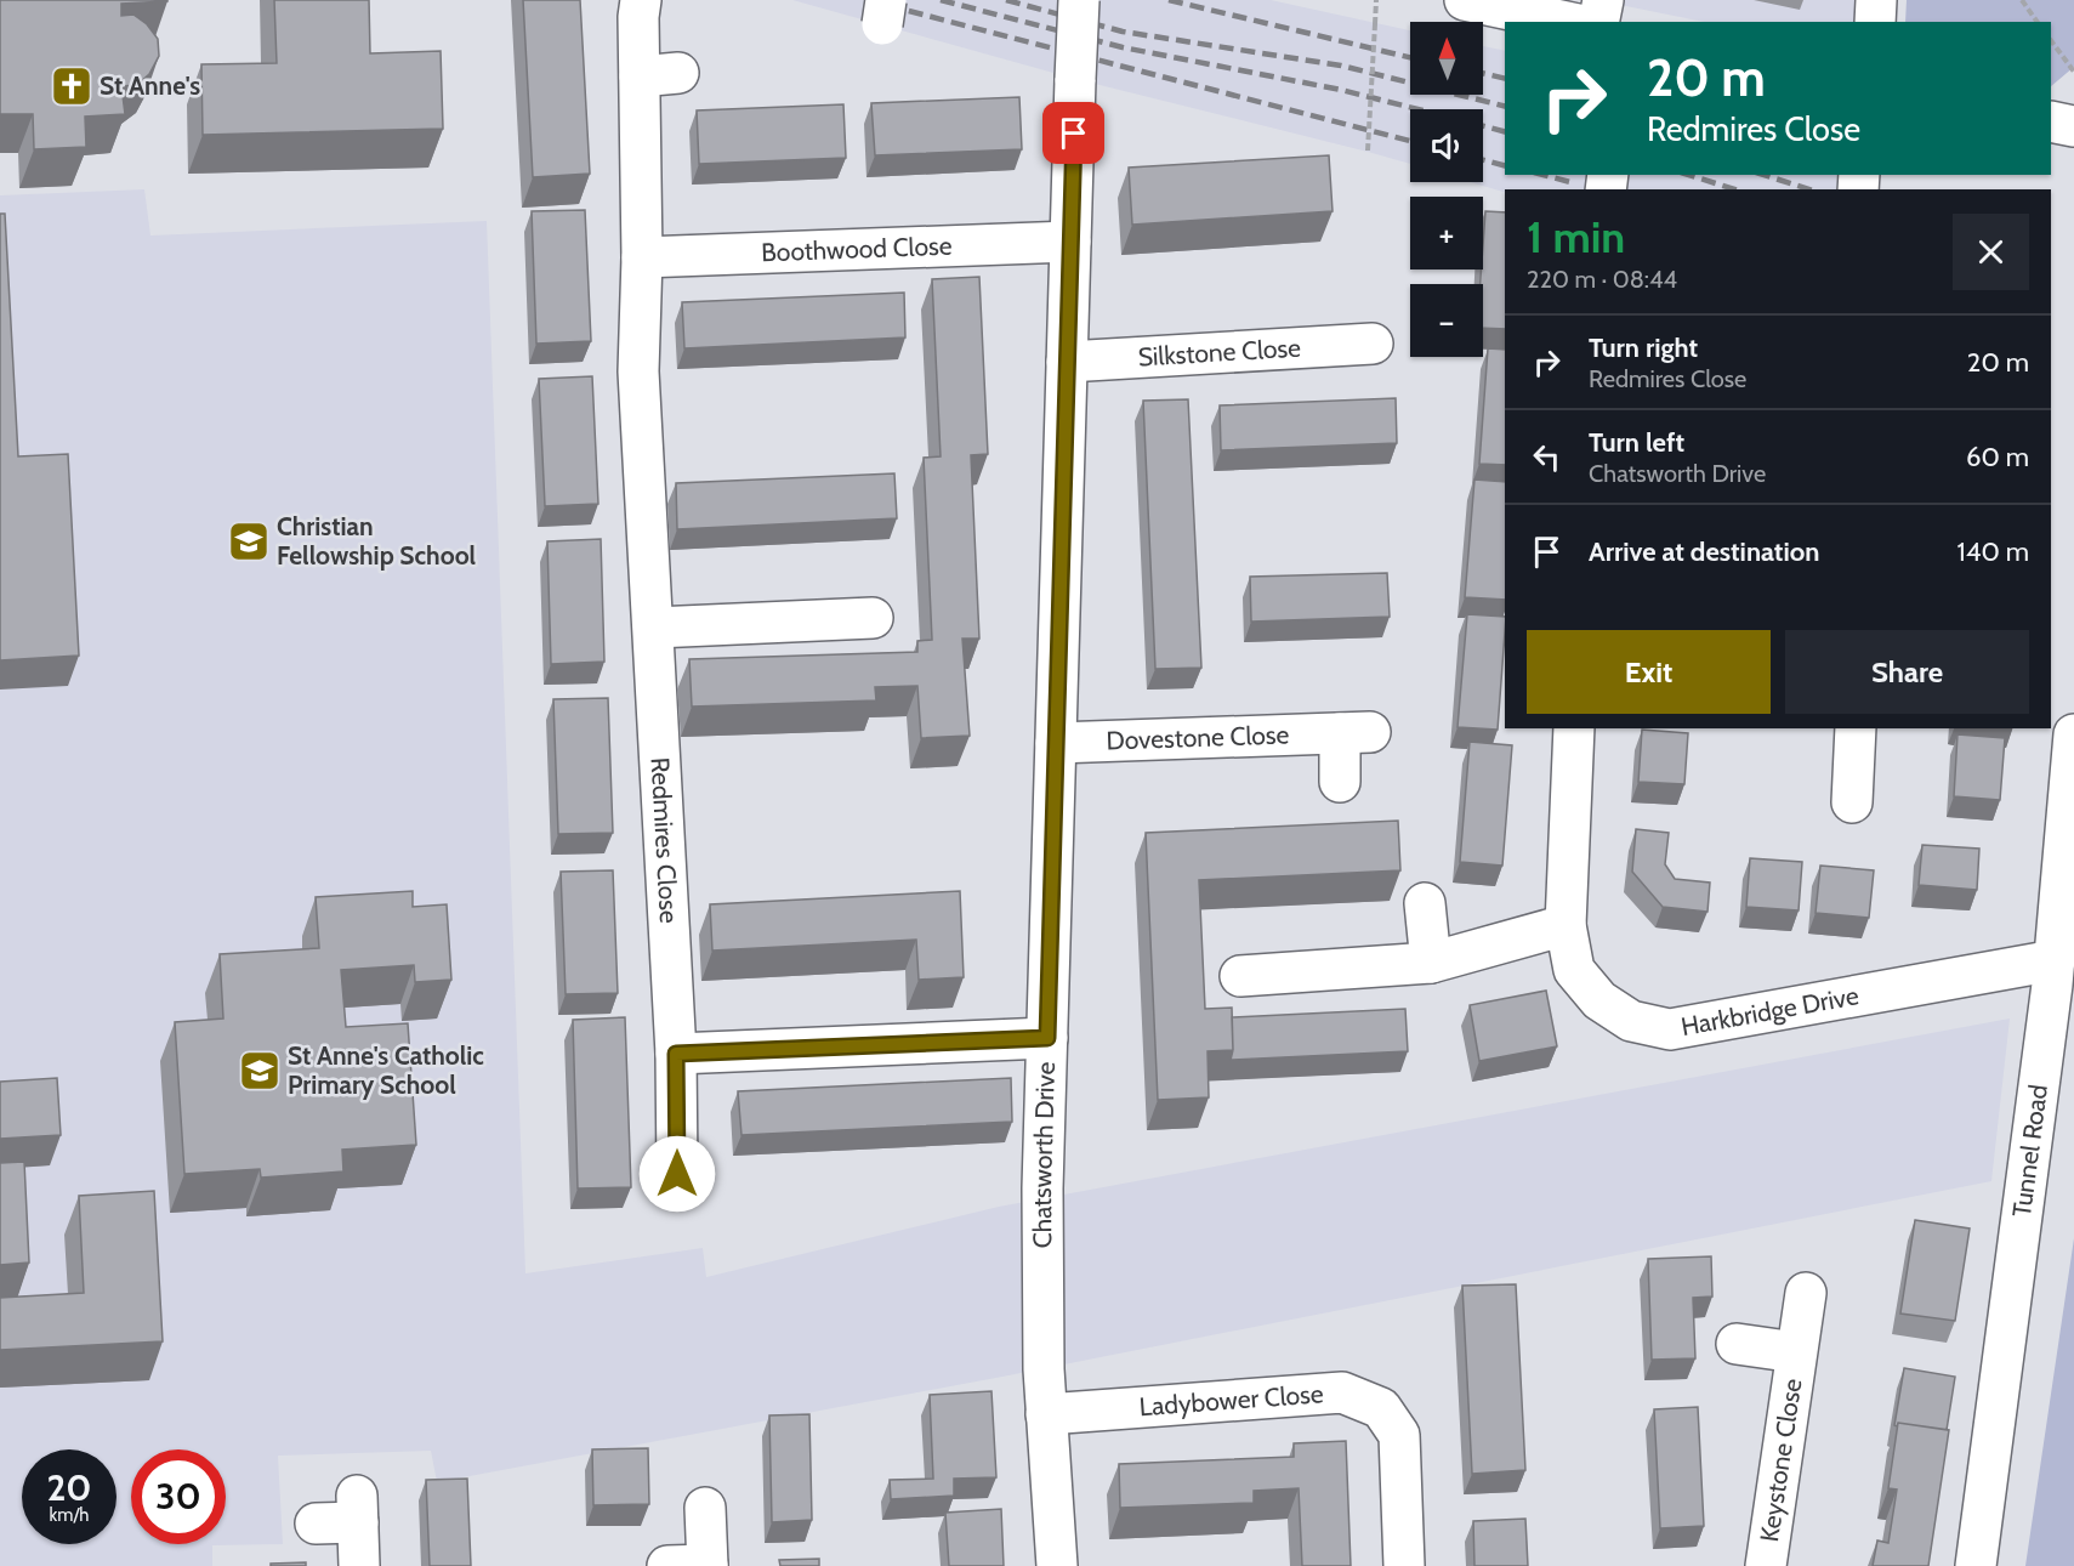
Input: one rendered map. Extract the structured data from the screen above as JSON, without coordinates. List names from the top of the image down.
{
  "streets": {
    "street": [
      "Boothwood Close",
      "Silkstone Close",
      "Dovestone Close",
      "Redmires Close",
      "Harkbridge Drive",
      "Tunnel Road",
      "Chatsworth Drive",
      "Ladybower Close",
      "Keystone Close"
    ]
  },
  "crossings": [
    ["Boothwood Close", "Redmires Close"],
    ["Boothwood Close", "Chatsworth Drive"],
    ["Silkstone Close", "Chatsworth Drive"],
    ["Dovestone Close", "Chatsworth Drive"],
    ["Harkbridge Drive", "Tunnel Road"],
    ["Chatsworth Drive", "Ladybower Close"]
  ],
  "places": {
    "church": ["St Anne's"],
    "school or university": ["Christian Fellowship School", "St Anne's Catholic Primary School"]
  },
  "north": "top",
  "page": {
    "map_buttons": ["+", "−"],
    "turn": ["20 m", "Redmires Close"],
    "heading": ["1 min", "220 m · 08:44"],
    "list": [
      {
        "name": "Turn right",
        "note": "Redmires Close",
        "value": "20 m"
      },
      {
        "name": "Turn left",
        "note": "Chatsworth Drive",
        "value": "60 m"
      },
      {
        "name": "Arrive at destination",
        "value": "140 m"
      }
    ],
    "buttons": ["Exit", "Share"],
    "speed": "20 km/h",
    "limit": "30"
  }
}
